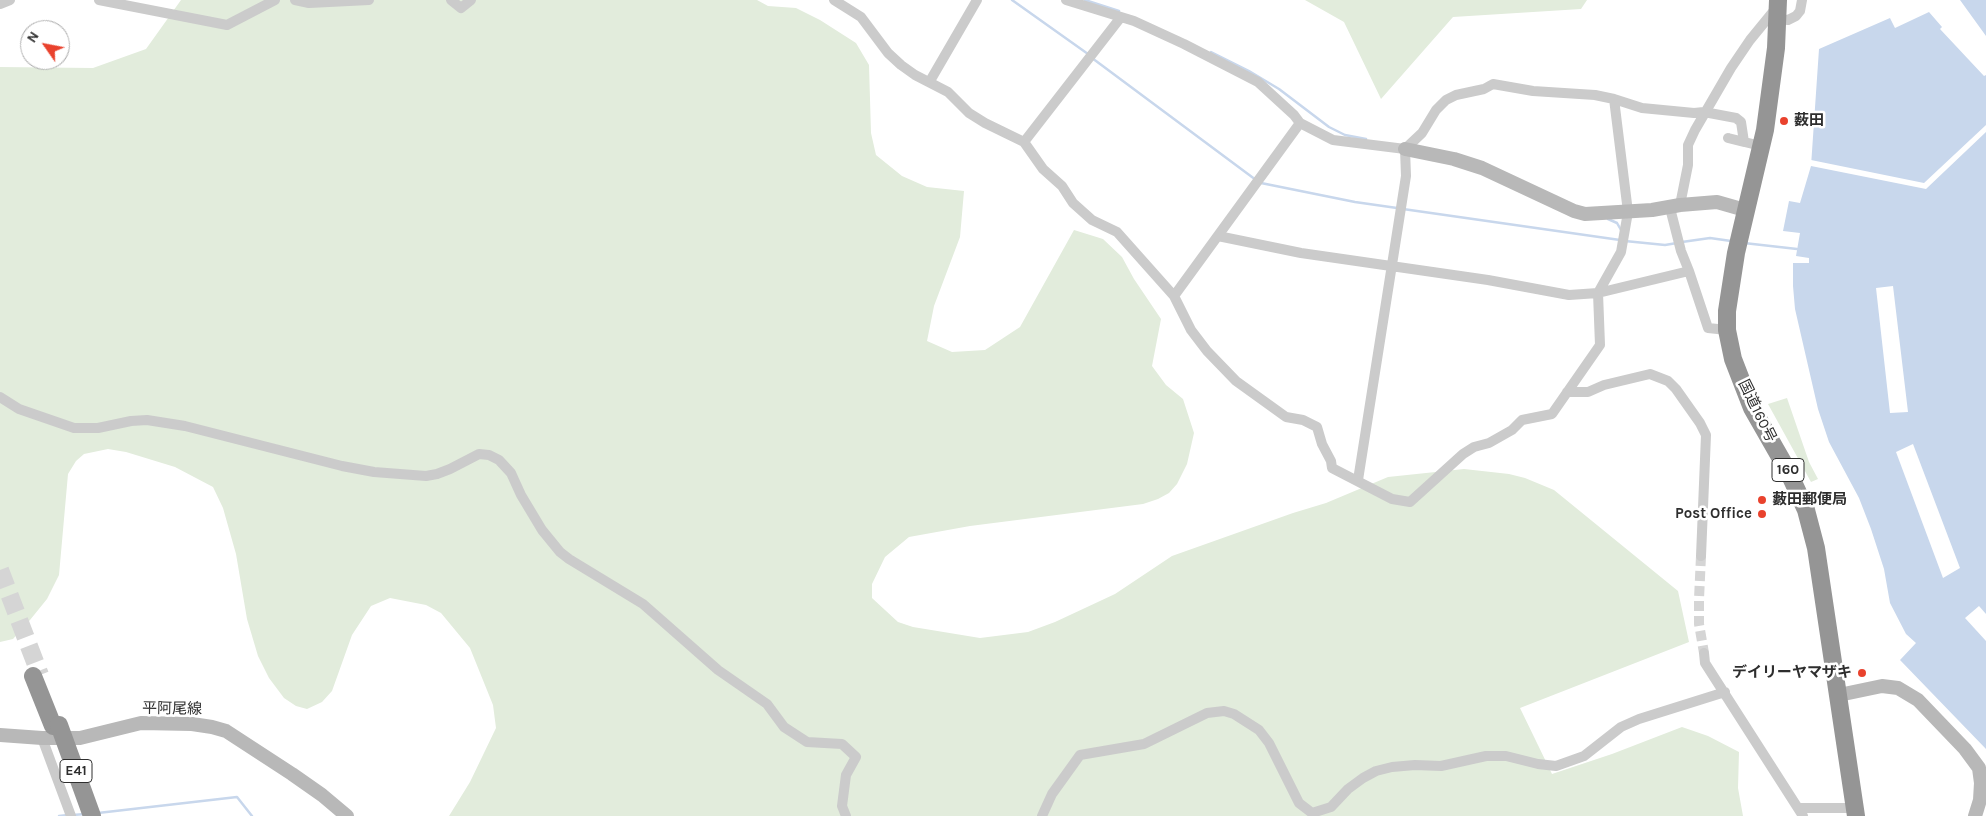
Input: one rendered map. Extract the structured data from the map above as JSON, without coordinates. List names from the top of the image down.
{
  "streets": {
    "highway": ["国道160号", "160", "E41"],
    "main road": ["平阿尾線"]
  },
  "crossings": [
    ["平阿尾線", "E41"]
  ],
  "places": [
    "薮田",
    "藪田郵便局",
    "Post Office",
    "デイリーヤマザキ"
  ],
  "north": "top left"
}
